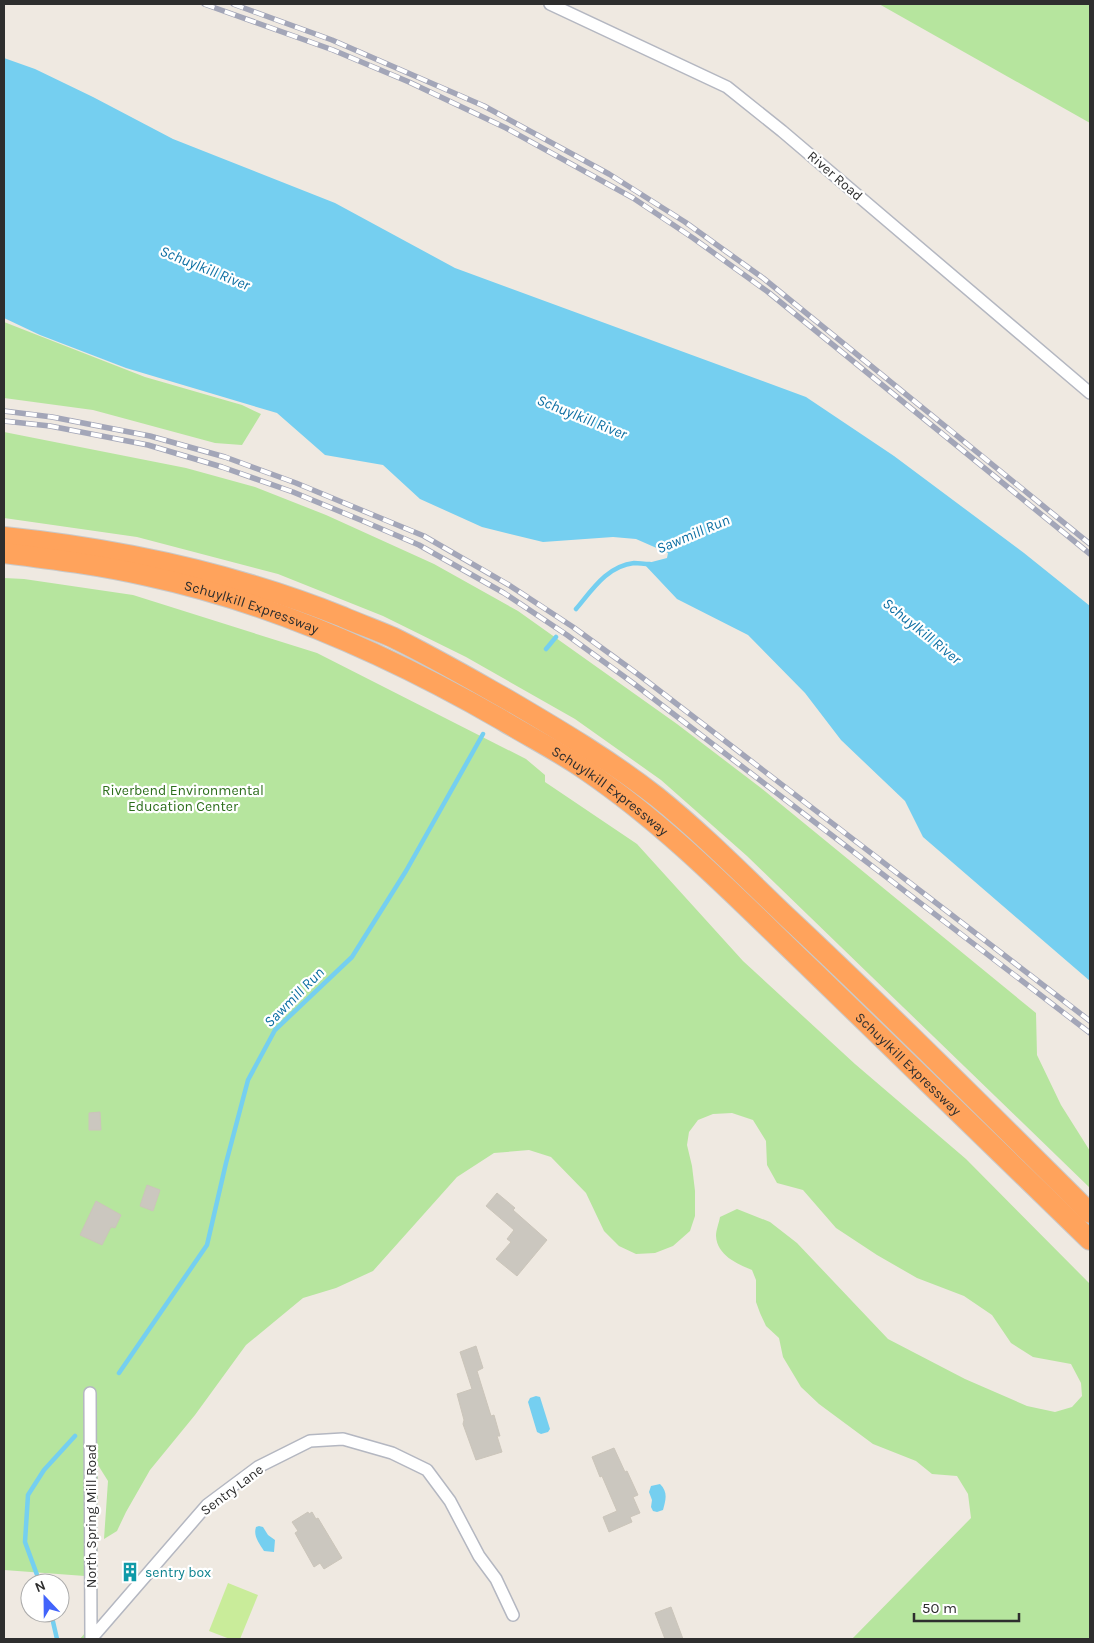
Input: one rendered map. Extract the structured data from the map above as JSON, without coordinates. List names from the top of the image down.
{
  "streets": {
    "highway": ["Schuylkill Expressway"],
    "street": ["River Road", "Sentry Lane", "North Spring Mill Road"]
  },
  "crossings": [
    ["Sentry Lane", "North Spring Mill Road"]
  ],
  "water": ["Schuylkill River", "Sawmill Run"],
  "parks": ["Riverbend Environmental Education Center"],
  "places": {
    "building": ["sentry box"]
  },
  "scale_bar": "50 m",
  "north": "top"
}
